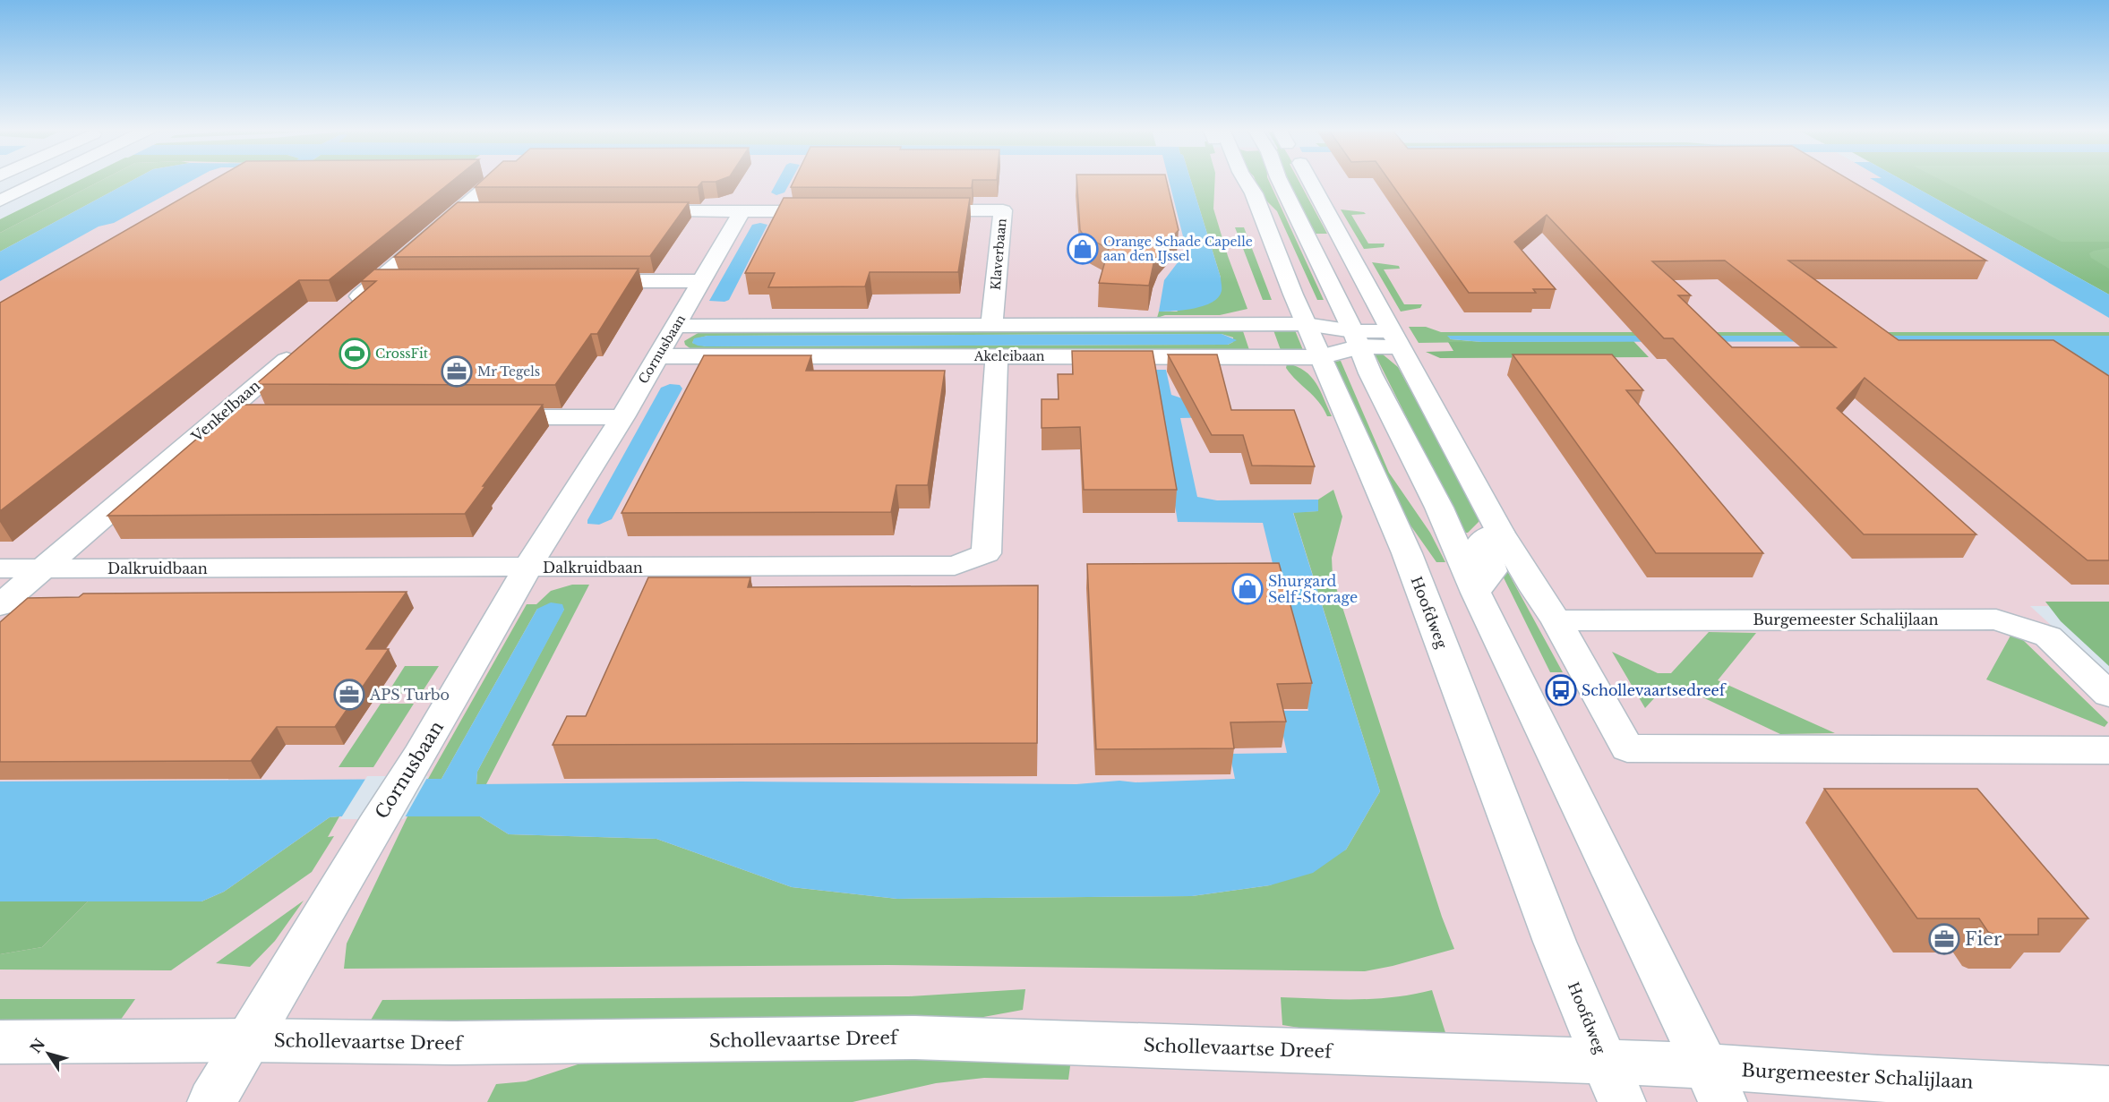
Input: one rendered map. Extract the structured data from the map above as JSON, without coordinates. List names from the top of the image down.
{
  "streets": {
    "main road": [
      "Klaverbaan",
      "Cornusbaan",
      "Akeleibaan",
      "Venkelbaan",
      "Dalkruidbaan",
      "Hoofdweg",
      "Burgemeester Schalijlaan",
      "Schollevaartse Dreef"
    ]
  },
  "crossings": [
    ["Klaverbaan", "Akeleibaan"],
    ["Cornusbaan", "Akeleibaan"],
    ["Cornusbaan", "Dalkruidbaan"],
    ["Cornusbaan", "Schollevaartse Dreef"],
    ["Akeleibaan", "Dalkruidbaan"],
    ["Akeleibaan", "Hoofdweg"],
    ["Venkelbaan", "Dalkruidbaan"],
    ["Hoofdweg", "Burgemeester Schalijlaan"],
    ["Hoofdweg", "Schollevaartse Dreef"],
    ["Burgemeester Schalijlaan", "Schollevaartse Dreef"]
  ],
  "places": {
    "shop": ["Orange Schade Capelle aan den IJssel", "Shurgard Self-Storage"],
    "sports": ["CrossFit"],
    "office": ["Mr Tegels", "APS Turbo", "Fier"],
    "bus stop": ["Schollevaartsedreef"]
  },
  "north": "top left"
}
